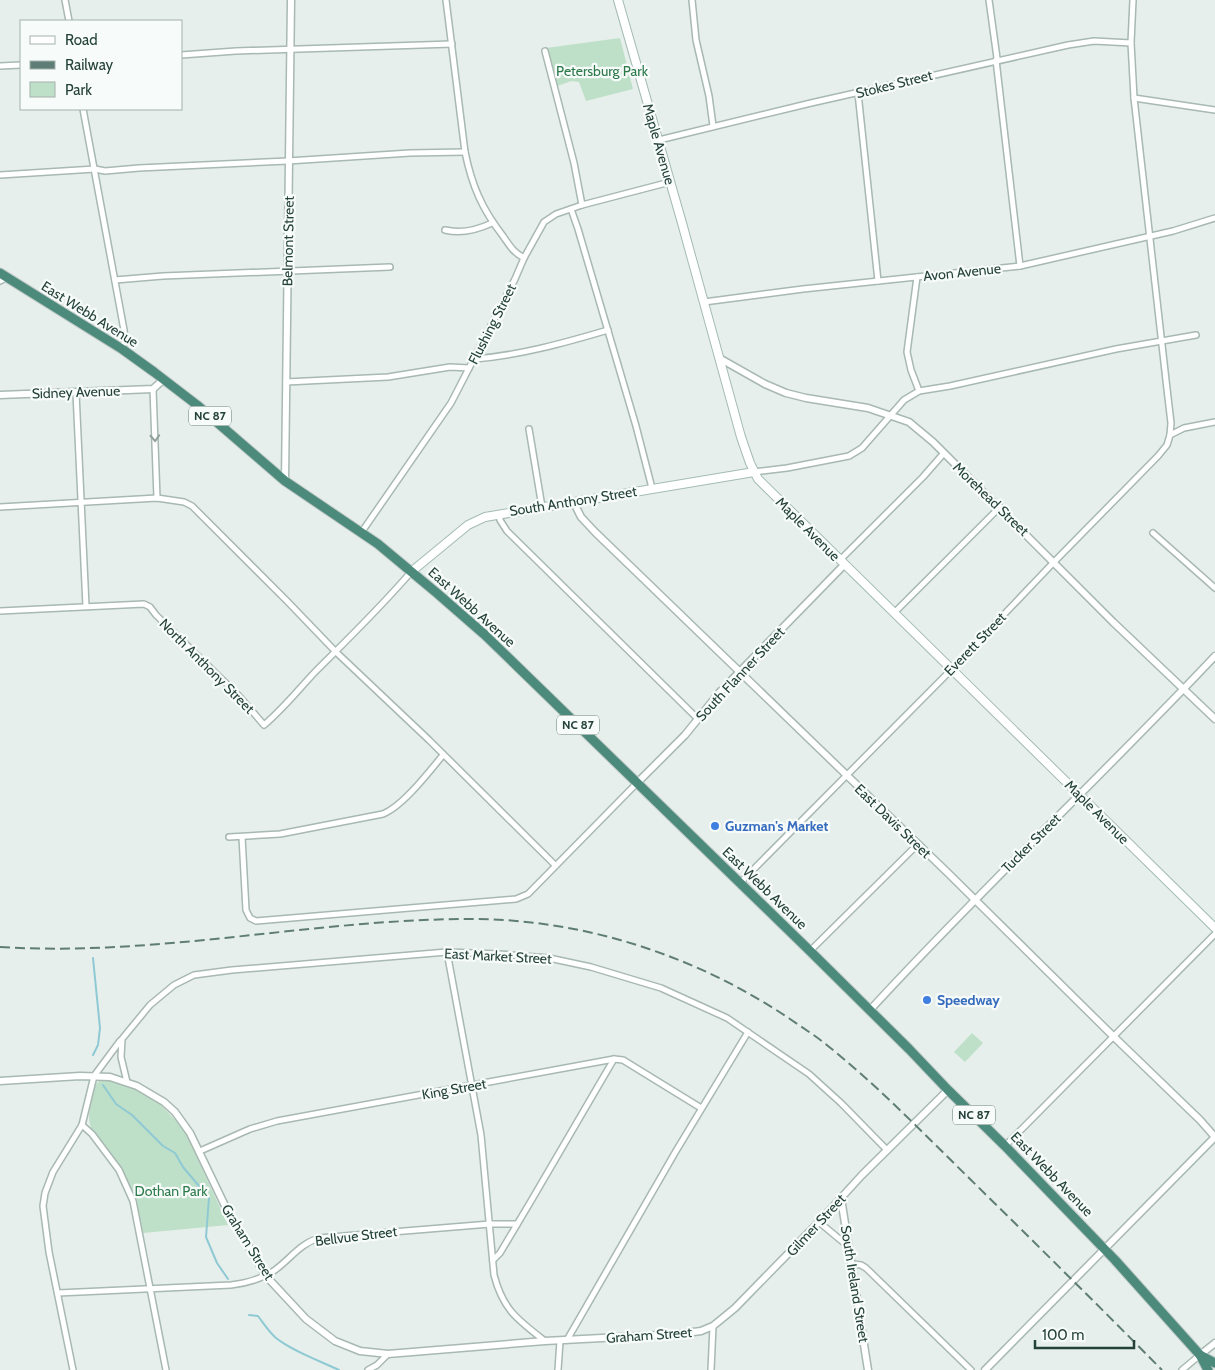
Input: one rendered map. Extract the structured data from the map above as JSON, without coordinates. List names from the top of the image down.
{
  "streets": {
    "highway": ["East Webb Avenue", "NC 87"],
    "main road": ["Maple Avenue", "South Anthony Street"],
    "street": [
      "Stokes Street",
      "Belmont Street",
      "Avon Avenue",
      "Flushing Street",
      "Sidney Avenue",
      "Morehead Street",
      "Everett Street",
      "North Anthony Street",
      "South Flanner Street",
      "East Davis Street",
      "Tucker Street",
      "East Market Street",
      "King Street",
      "Gilmer Street",
      "Bellvue Street",
      "Graham Street",
      "South Ireland Street"
    ]
  },
  "crossings": [
    ["Stokes Street", "Maple Avenue"],
    ["Maple Avenue", "Avon Avenue"],
    ["Maple Avenue", "Flushing Street"],
    ["Maple Avenue", "Morehead Street"],
    ["Maple Avenue", "South Anthony Street"],
    ["Maple Avenue", "Everett Street"],
    ["Maple Avenue", "South Flanner Street"],
    ["Maple Avenue", "Tucker Street"],
    ["Belmont Street", "East Webb Avenue"],
    ["East Webb Avenue", "Flushing Street"],
    ["East Webb Avenue", "South Anthony Street"],
    ["East Webb Avenue", "Everett Street"],
    ["East Webb Avenue", "North Anthony Street"],
    ["East Webb Avenue", "South Flanner Street"],
    ["East Webb Avenue", "Tucker Street"],
    ["East Webb Avenue", "Gilmer Street"],
    ["Morehead Street", "Everett Street"],
    ["Morehead Street", "South Flanner Street"],
    ["Morehead Street", "Tucker Street"],
    ["South Anthony Street", "North Anthony Street"],
    ["South Anthony Street", "East Davis Street"],
    ["Everett Street", "East Davis Street"],
    ["South Flanner Street", "East Davis Street"],
    ["East Davis Street", "Tucker Street"],
    ["East Market Street", "Gilmer Street"],
    ["East Market Street", "Graham Street"],
    ["King Street", "Graham Street"],
    ["Gilmer Street", "Graham Street"],
    ["Gilmer Street", "South Ireland Street"],
    ["Bellvue Street", "Graham Street"]
  ],
  "parks": ["Petersburg Park", "Dothan Park"],
  "places": ["Guzman's Market", "Speedway"],
  "legend": ["Road", "Railway", "Park"],
  "scale_bar": "100 m"
}
